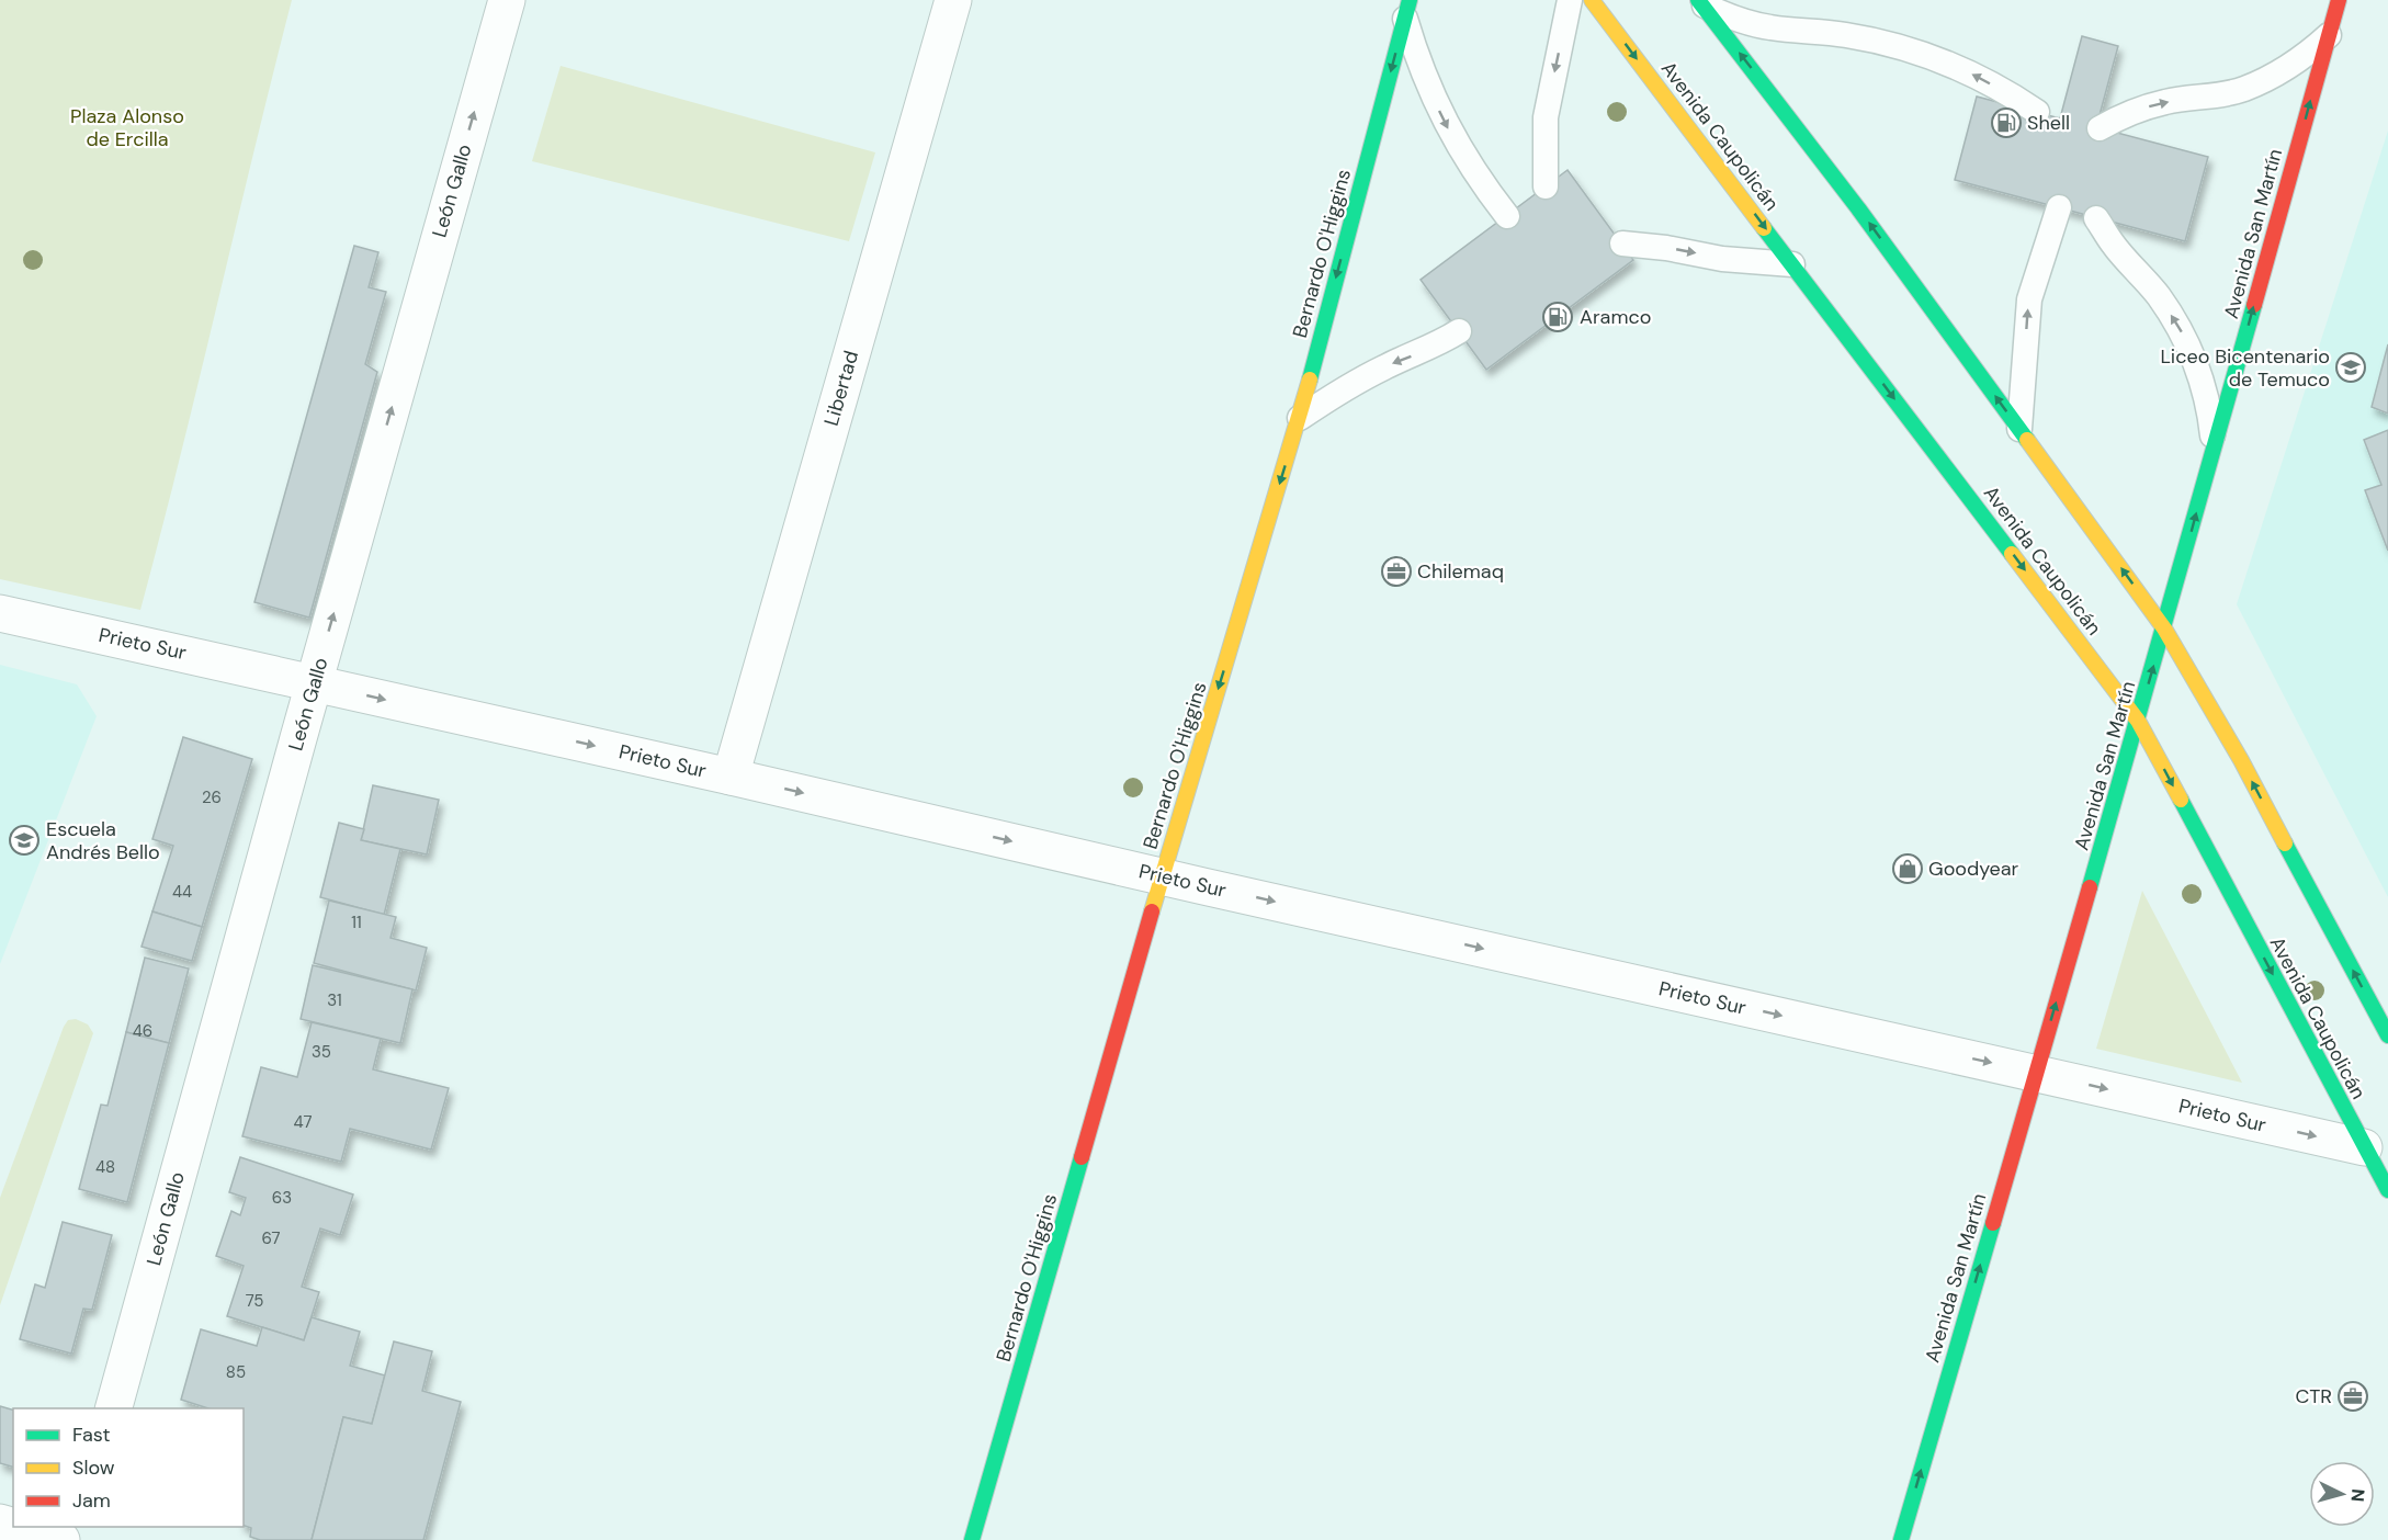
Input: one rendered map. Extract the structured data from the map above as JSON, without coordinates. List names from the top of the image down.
{
  "streets": {
    "main road": ["Avenida Caupolicán", "Avenida San Martín", "Bernardo O'Higgins"],
    "street": ["León Gallo", "Libertad", "Prieto Sur"]
  },
  "crossings": [
    ["Avenida Caupolicán", "Avenida San Martín"],
    ["Avenida Caupolicán", "Prieto Sur"],
    ["León Gallo", "Prieto Sur"],
    ["Avenida San Martín", "Prieto Sur"],
    ["Bernardo O'Higgins", "Prieto Sur"],
    ["Libertad", "Prieto Sur"]
  ],
  "one_way": [
    "León Gallo",
    "Avenida San Martín",
    "Bernardo O'Higgins",
    "Prieto Sur"
  ],
  "parks": ["Plaza Alonso de Ercilla"],
  "places": {
    "fuel station": ["Shell", "Aramco"],
    "school or university": ["Liceo Bicentenario de Temuco", "Escuela Andrés Bello"],
    "office": ["Chilemaq", "CTR"],
    "shop": ["Goodyear"]
  },
  "house_numbers": [
    "26",
    "44",
    "11",
    "31",
    "46",
    "35",
    "47",
    "48",
    "63",
    "67",
    "75",
    "85"
  ],
  "legend": ["Fast", "Slow", "Jam"],
  "north": "right"
}
